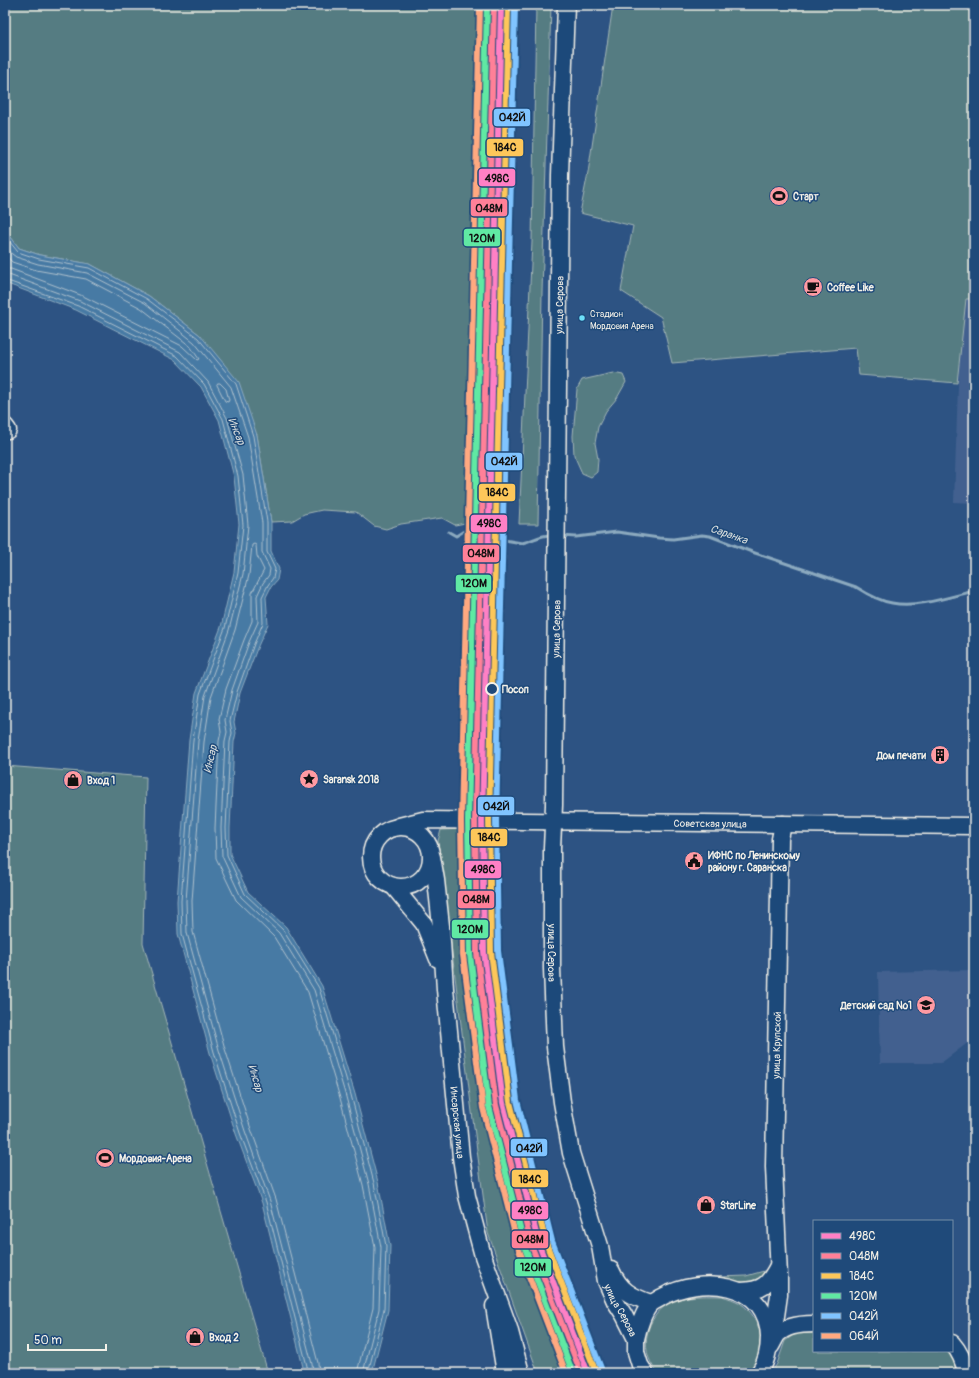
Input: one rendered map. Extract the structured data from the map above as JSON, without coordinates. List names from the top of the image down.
{
  "streets": {
    "street": [
      "улица Серова",
      "Советская улица",
      "улица Крупской",
      "Инсарская улица"
    ]
  },
  "crossings": [
    ["улица Серова", "Советская улица"],
    ["Советская улица", "улица Крупской"],
    ["Советская улица", "Инсарская улица"]
  ],
  "water": ["Инсар", "Саранка"],
  "places": {
    "sports": ["Старт", "Мордовия-Арена"],
    "cafe": ["Coffee Like"],
    "other": ["Стадион Мордовия Арена", "Посоп"],
    "building": ["Дом печати"],
    "place": ["Saransk 2018"],
    "shop": ["Вход 1", "StarLine", "Вход 2"],
    "public building": ["ИФНС по Ленинскому району г. Саранска"],
    "school or university": ["Детский сад №1"]
  },
  "lines": [
    "transit line 498С",
    "transit line 048М",
    "transit line 184С",
    "transit line 120М",
    "transit line 042Й",
    "transit line 064Й"
  ],
  "legend": [
    "498С",
    "048М",
    "184С",
    "120М",
    "042Й",
    "064Й"
  ],
  "scale_bar": "50 m"
}
